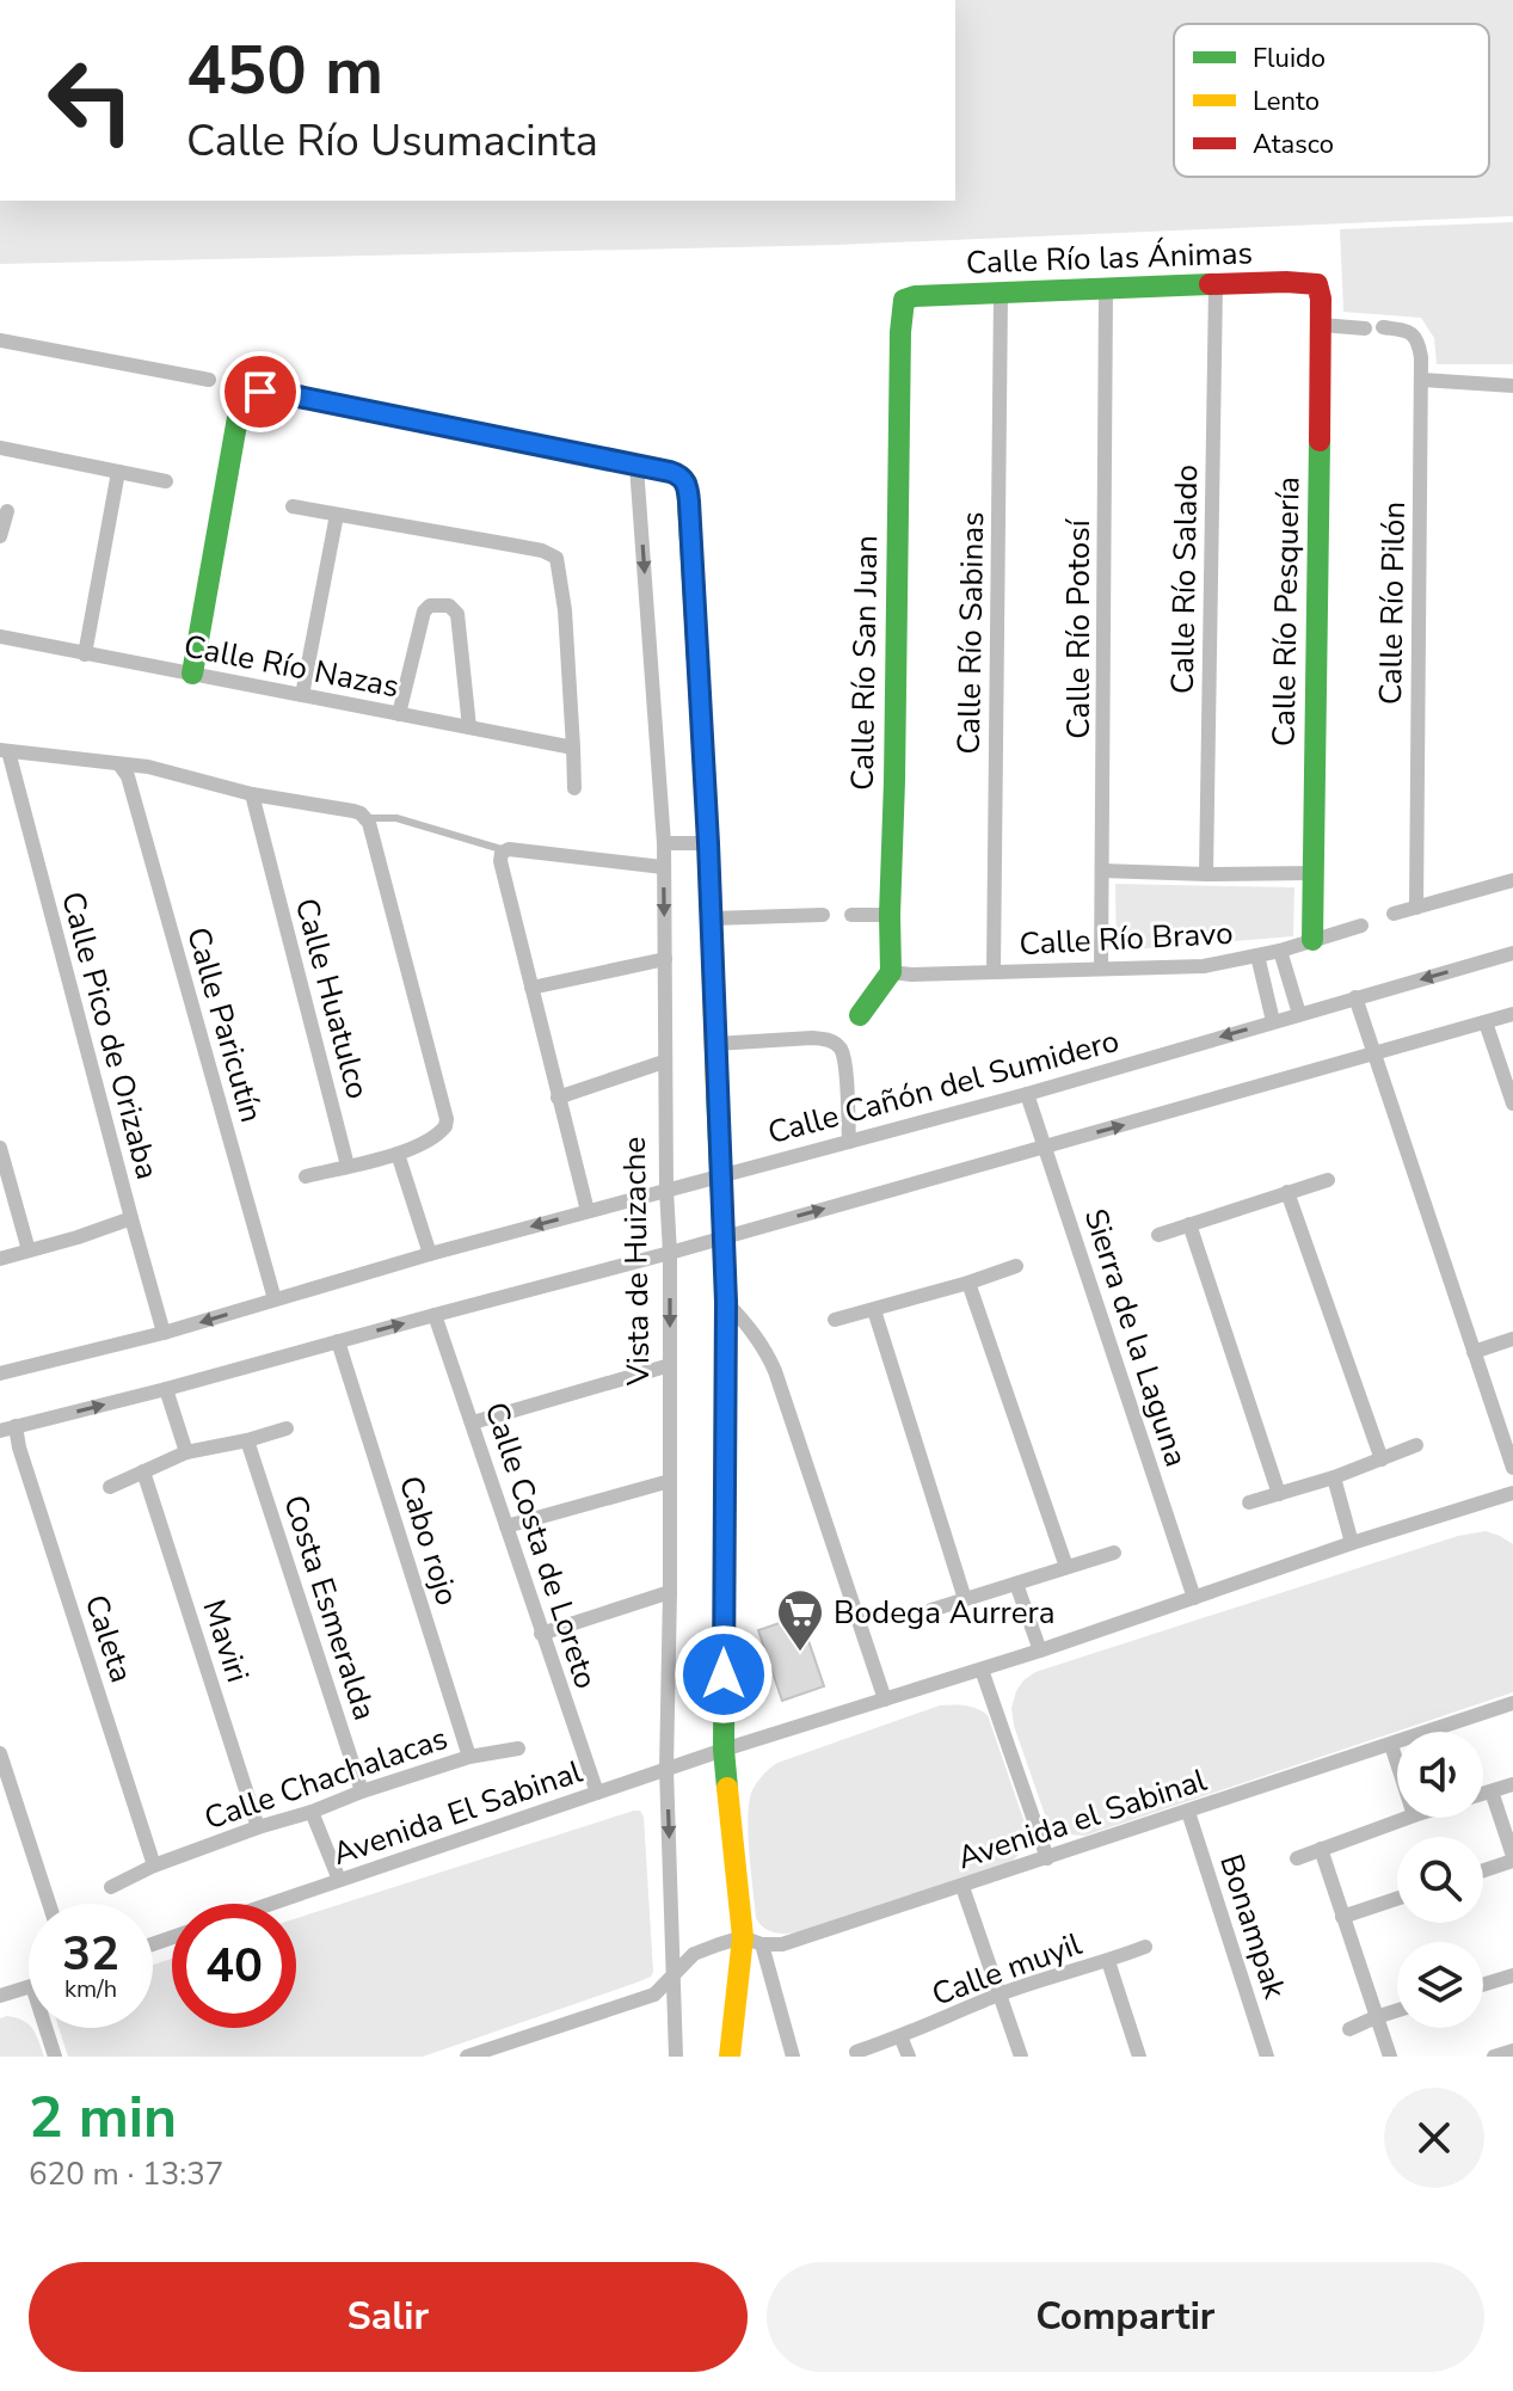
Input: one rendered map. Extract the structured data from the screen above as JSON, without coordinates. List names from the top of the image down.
{
  "streets": {
    "street": [
      "Calle Río las Ánimas",
      "Calle Río Salado",
      "Calle Río Pilón",
      "Calle Río Pesquería",
      "Calle Río Potosí",
      "Calle Río Sabinas",
      "Calle Río San Juan",
      "Calle Río Nazas",
      "Calle Río Bravo",
      "Calle Huatulco",
      "Calle Paricutín",
      "Calle Pico de Orizaba",
      "Calle Cañón del Sumidero",
      "Vista de Huizache",
      "Sierra de la Laguna",
      "Cabo rojo",
      "Calle Costa de Loreto",
      "Costa Esmeralda",
      "Caleta",
      "Maviri",
      "Calle Chachalacas",
      "Avenida El Sabinal",
      "Avenida el Sabinal",
      "Bonampak",
      "Calle muyil"
    ]
  },
  "crossings": [
    ["Calle Río las Ánimas", "Calle Río Salado"],
    ["Calle Río las Ánimas", "Calle Río Pesquería"],
    ["Calle Río las Ánimas", "Calle Río Potosí"],
    ["Calle Río las Ánimas", "Calle Río Sabinas"],
    ["Calle Río las Ánimas", "Calle Río San Juan"],
    ["Calle Río Pesquería", "Calle Río Bravo"],
    ["Calle Río Potosí", "Calle Río Bravo"],
    ["Calle Río Sabinas", "Calle Río Bravo"],
    ["Calle Río San Juan", "Calle Río Bravo"],
    ["Calle Paricutín", "Calle Cañón del Sumidero"],
    ["Calle Pico de Orizaba", "Calle Cañón del Sumidero"],
    ["Calle Cañón del Sumidero", "Vista de Huizache"],
    ["Calle Cañón del Sumidero", "Sierra de la Laguna"],
    ["Vista de Huizache", "Avenida El Sabinal"],
    ["Vista de Huizache", "Avenida el Sabinal"],
    ["Cabo rojo", "Calle Chachalacas"],
    ["Calle Costa de Loreto", "Avenida El Sabinal"],
    ["Costa Esmeralda", "Calle Chachalacas"],
    ["Caleta", "Calle Chachalacas"],
    ["Maviri", "Calle Chachalacas"],
    ["Avenida el Sabinal", "Bonampak"]
  ],
  "places": {
    "supermarket": ["Bodega Aurrera"]
  },
  "legend": ["Fluido", "Lento", "Atasco"],
  "page": {
    "turn": ["450 m", "Calle Río Usumacinta"],
    "speed": "32 km/h",
    "limit": "40",
    "heading": ["2 min", "620 m · 13:37"],
    "buttons": ["Salir", "Compartir"]
  }
}
